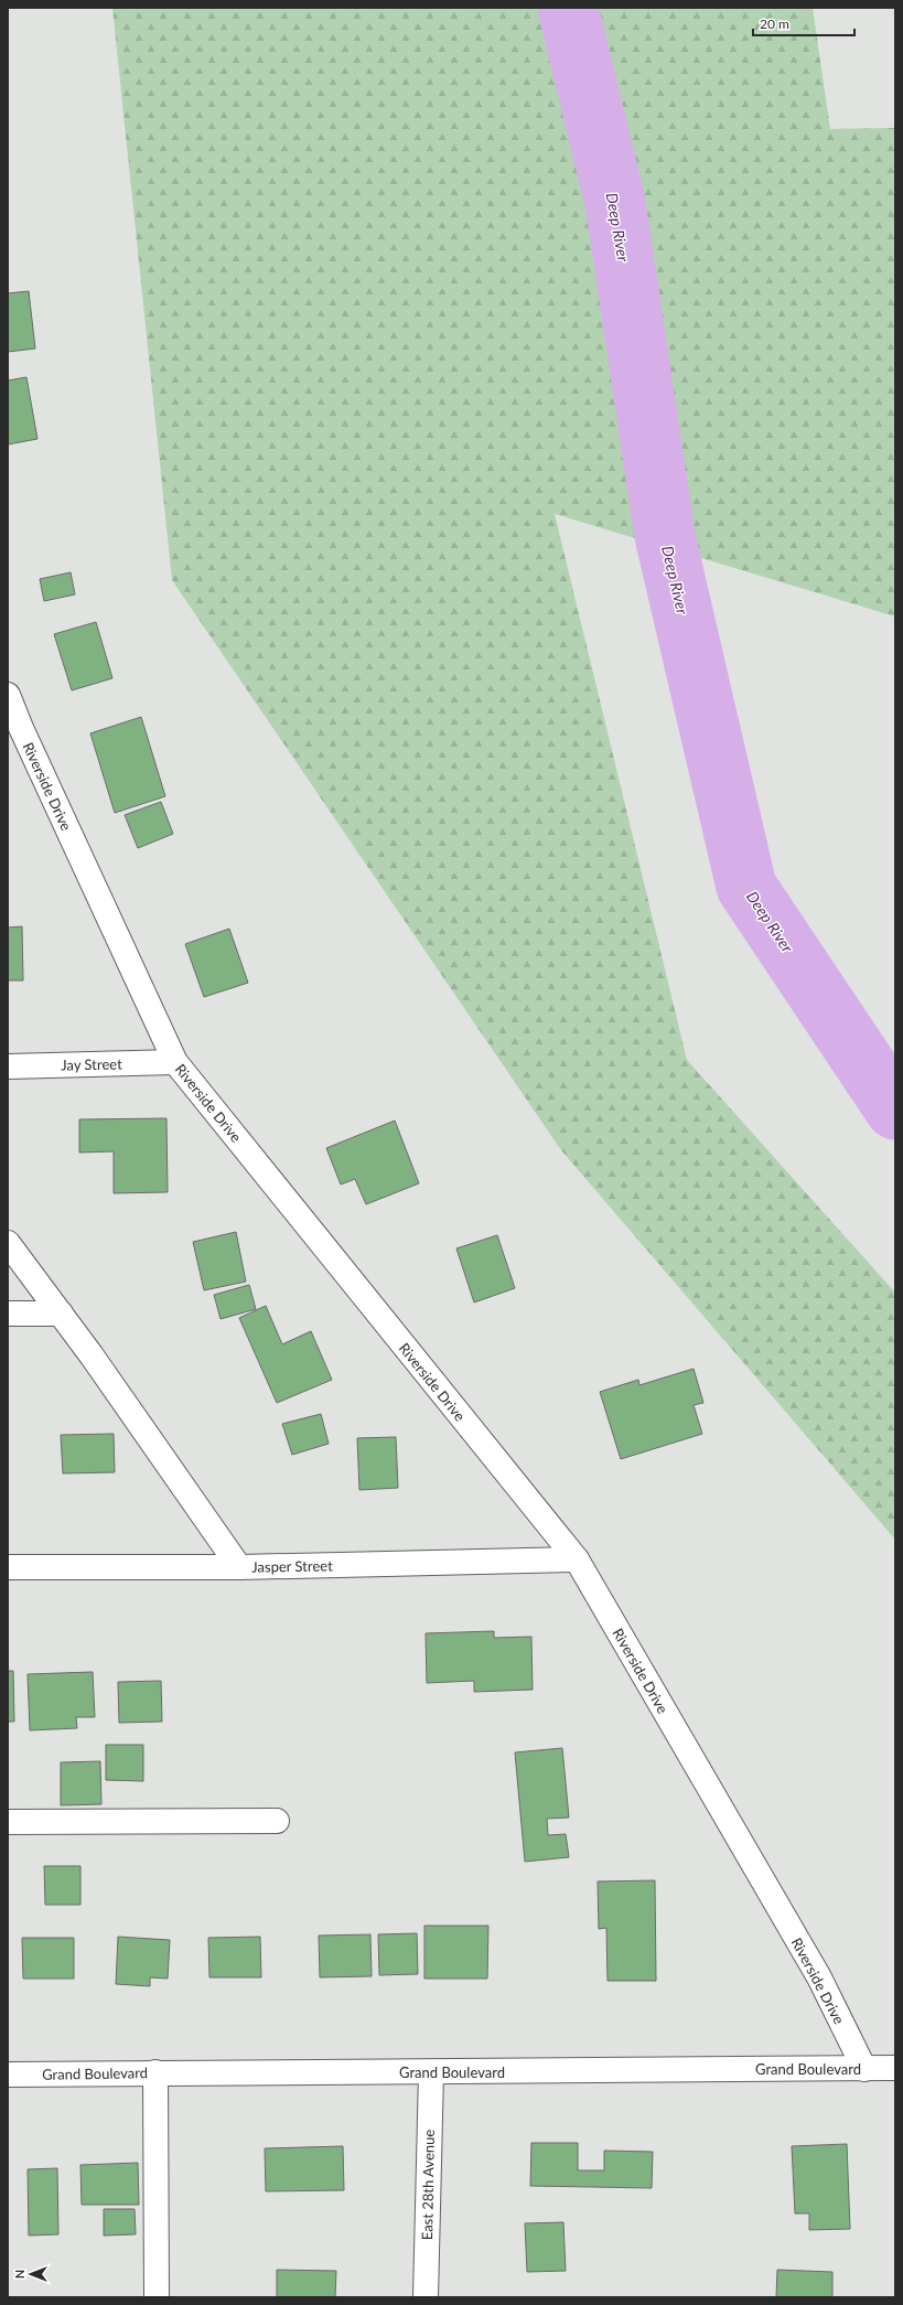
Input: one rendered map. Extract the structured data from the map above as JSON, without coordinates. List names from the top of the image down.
{
  "streets": {
    "street": [
      "Riverside Drive",
      "Jay Street",
      "Jasper Street",
      "Grand Boulevard",
      "East 28th Avenue"
    ]
  },
  "crossings": [
    ["Riverside Drive", "Jay Street"],
    ["Riverside Drive", "Jasper Street"],
    ["Riverside Drive", "Grand Boulevard"],
    ["Grand Boulevard", "East 28th Avenue"]
  ],
  "water": ["Deep River"],
  "scale_bar": "20 m",
  "north": "left"
}
